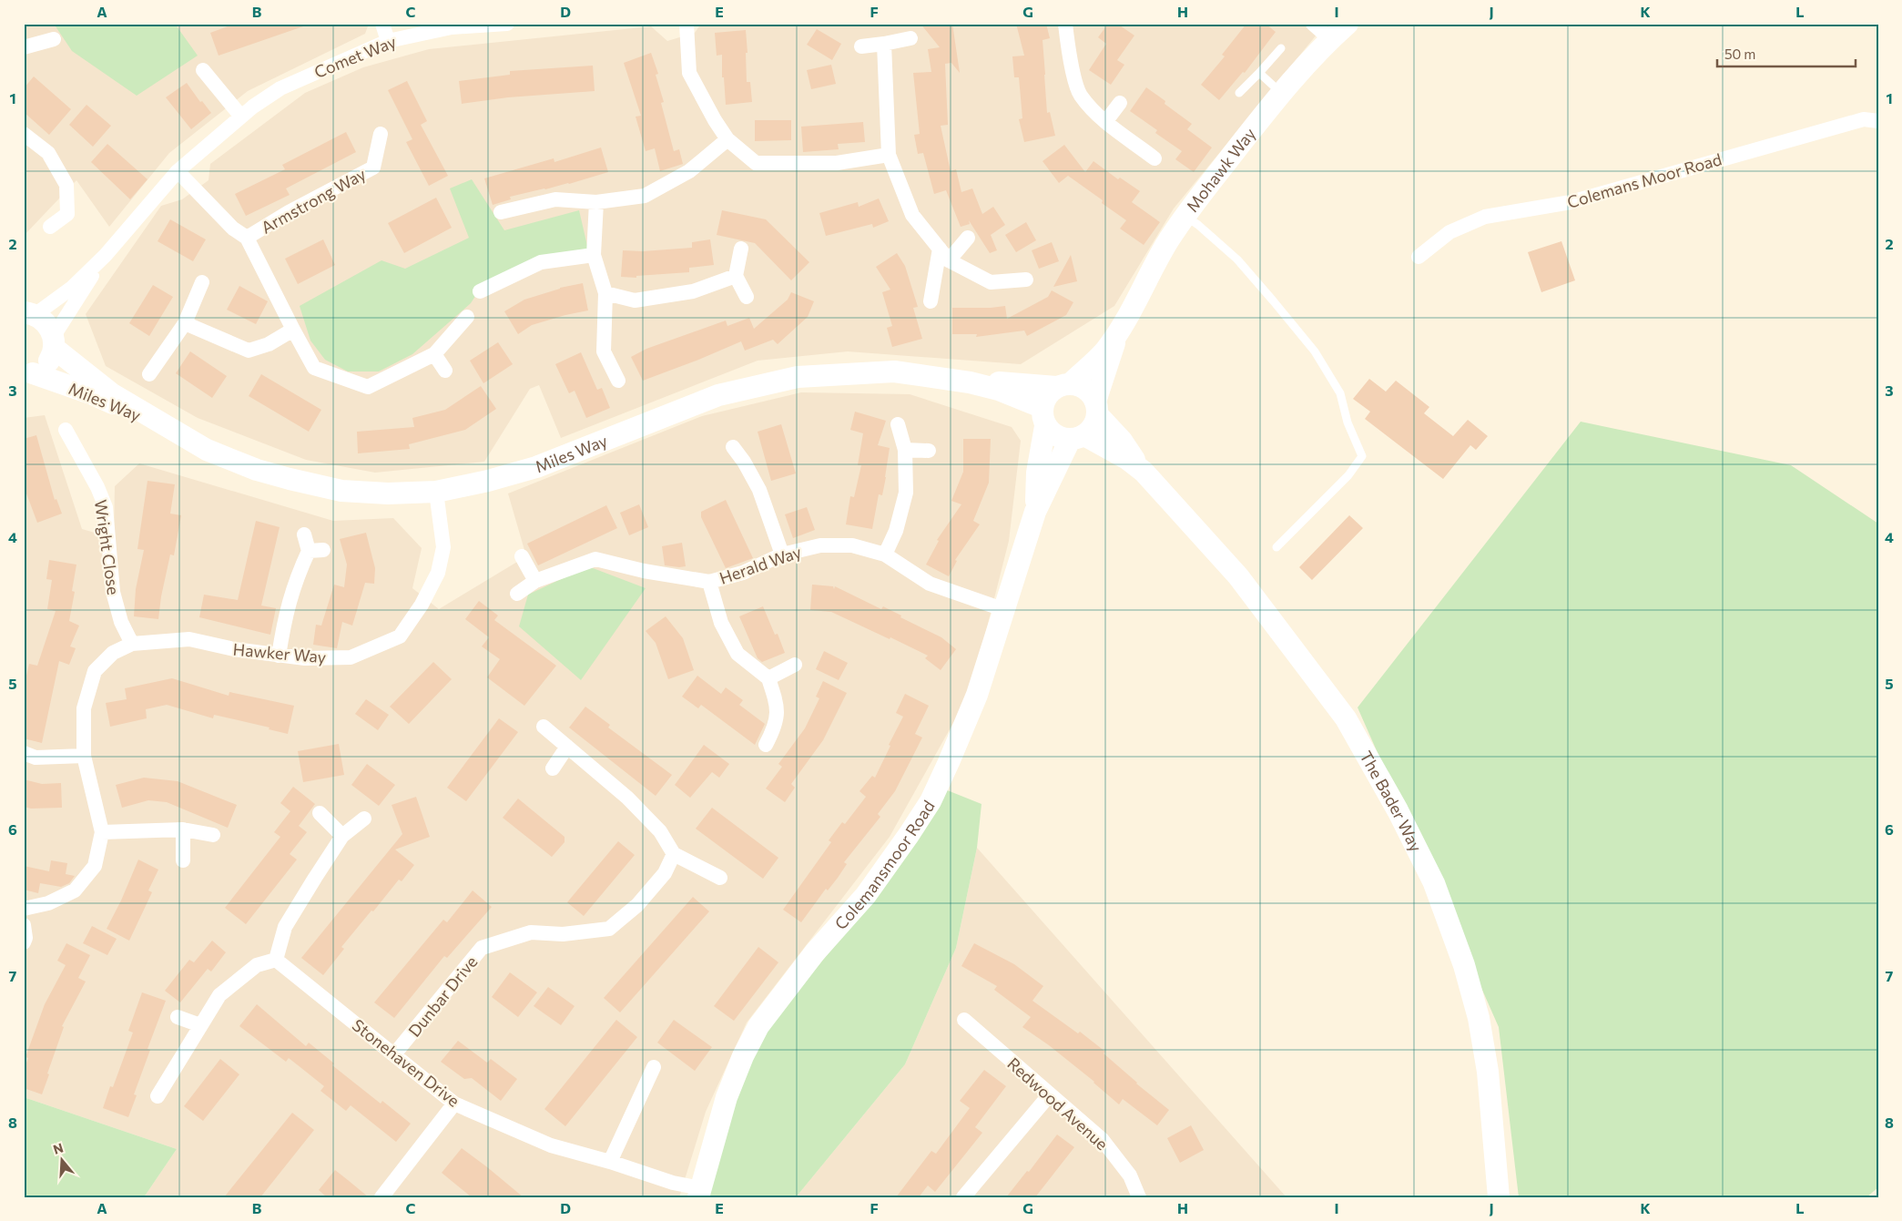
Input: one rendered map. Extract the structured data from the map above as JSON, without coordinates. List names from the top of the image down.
{
  "streets": {
    "street": [
      "Comet Way",
      "Mohawk Way",
      "Colemans Moor Road",
      "Armstrong Way",
      "Miles Way",
      "Wright Close",
      "Herald Way",
      "Hawker Way",
      "The Bader Way",
      "Colemansmoor Road",
      "Dunbar Drive",
      "Stonehaven Drive",
      "Redwood Avenue"
    ]
  },
  "crossings": [
    ["Comet Way", "Armstrong Way"],
    ["Comet Way", "Miles Way"],
    ["Mohawk Way", "Miles Way"],
    ["Mohawk Way", "The Bader Way"],
    ["Mohawk Way", "Colemansmoor Road"],
    ["Miles Way", "Hawker Way"],
    ["Miles Way", "The Bader Way"],
    ["Miles Way", "Colemansmoor Road"],
    ["Wright Close", "Hawker Way"],
    ["Herald Way", "Colemansmoor Road"],
    ["The Bader Way", "Colemansmoor Road"],
    ["Colemansmoor Road", "Stonehaven Drive"],
    ["Dunbar Drive", "Stonehaven Drive"]
  ],
  "scale_bar": "50 m",
  "north": "top",
  "grid": {
    "columns": [
      "A",
      "B",
      "C",
      "D",
      "E",
      "F",
      "G",
      "H",
      "I",
      "J",
      "K",
      "L"
    ],
    "rows": [
      "1",
      "2",
      "3",
      "4",
      "5",
      "6",
      "7",
      "8"
    ]
  }
}
